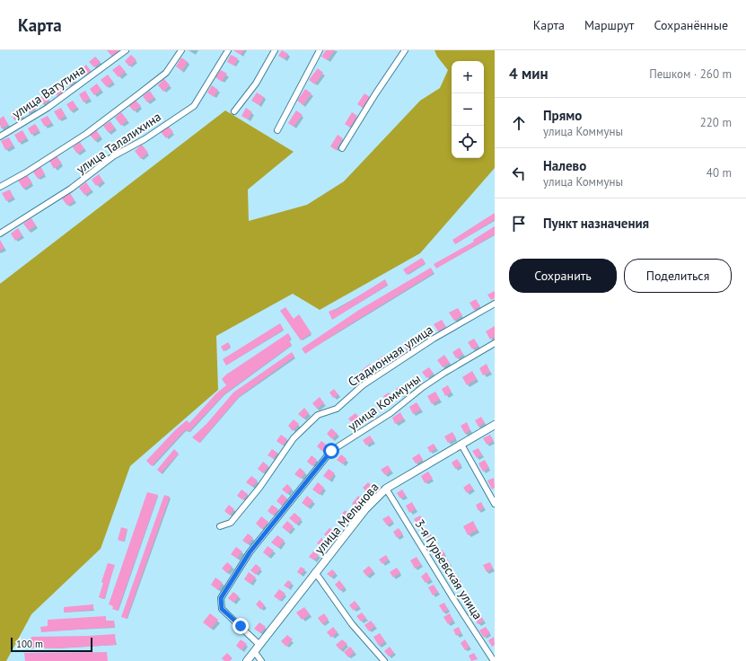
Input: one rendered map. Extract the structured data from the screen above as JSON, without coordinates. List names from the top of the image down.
{
  "streets": {
    "main road": ["улица Мельнова"],
    "street": [
      "улица Ватутина",
      "улица Талалихина",
      "Стадионная улица",
      "улица Коммуны",
      "3-я Гурьевская улица"
    ]
  },
  "crossings": [
    ["улица Коммуны", "улица Мельнова"],
    ["улица Мельнова", "3-я Гурьевская улица"]
  ],
  "scale_bar": "100 m",
  "page": {
    "header": "Карта",
    "nav": ["Карта", "Маршрут", "Сохранённые"],
    "heading": ["4 мин", "Пешком · 260 m"],
    "map_buttons": ["+", "−"],
    "list": [
      ["Прямо", "улица Коммуны", "220 m"],
      ["Налево", "улица Коммуны", "40 m"],
      "Пункт назначения"
    ],
    "buttons": ["Сохранить", "Поделиться"],
    "scale": "100 m"
  }
}
